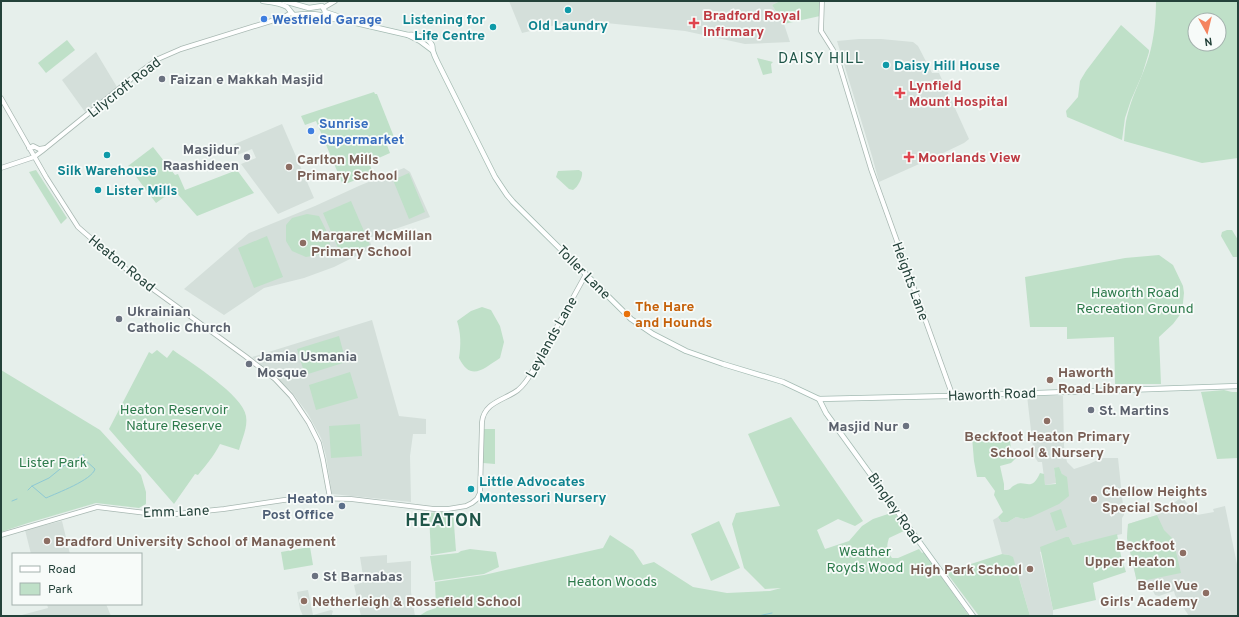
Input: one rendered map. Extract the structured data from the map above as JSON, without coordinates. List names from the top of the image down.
{
  "streets": {
    "main road": ["Toller Lane", "Haworth Road", "Bingley Road"],
    "street": [
      "Lilycroft Road",
      "Heaton Road",
      "Heights Lane",
      "Leylands Lane",
      "Emm Lane"
    ]
  },
  "crossings": [
    ["Lilycroft Road", "Heaton Road"],
    ["Lilycroft Road", "Toller Lane"],
    ["Heaton Road", "Emm Lane"],
    ["Toller Lane", "Leylands Lane"],
    ["Toller Lane", "Haworth Road"],
    ["Toller Lane", "Bingley Road"],
    ["Heights Lane", "Haworth Road"],
    ["Leylands Lane", "Emm Lane"],
    ["Haworth Road", "Bingley Road"]
  ],
  "districts": ["DAISY HILL", "HEATON"],
  "parks": [
    "Haworth Road Recreation Ground",
    "Heaton Reservoir Nature Reserve",
    "Lister Park",
    "Weather Royds Wood",
    "Heaton Woods"
  ],
  "places": {
    "other": [
      "Old Laundry",
      "Westfield Garage",
      "Listening for Life Centre",
      "Daisy Hill House",
      "Faizan e Makkah Masjid",
      "Sunrise Supermarket",
      "Silk Warehouse",
      "Masjidur Raashideen",
      "Carlton Mills Primary School",
      "Lister Mills",
      "Margaret McMillan Primary School",
      "The Hare and Hounds",
      "Ukrainian Catholic Church",
      "Jamia Usmania Mosque",
      "Haworth Road Library",
      "St. Martins",
      "Beckfoot Heaton Primary School & Nursery",
      "Masjid Nur",
      "Little Advocates Montessori Nursery",
      "Chellow Heights Special School",
      "Heaton Post Office",
      "Bradford University School of Management",
      "Beckfoot Upper Heaton",
      "High Park School",
      "St Barnabas",
      "Belle Vue Girls' Academy",
      "Netherleigh & Rossefield School"
    ],
    "health": ["Bradford Royal Infirmary", "Lynfield Mount Hospital", "Moorlands View"]
  },
  "legend": ["Road", "Park"],
  "north": "bottom"
}
